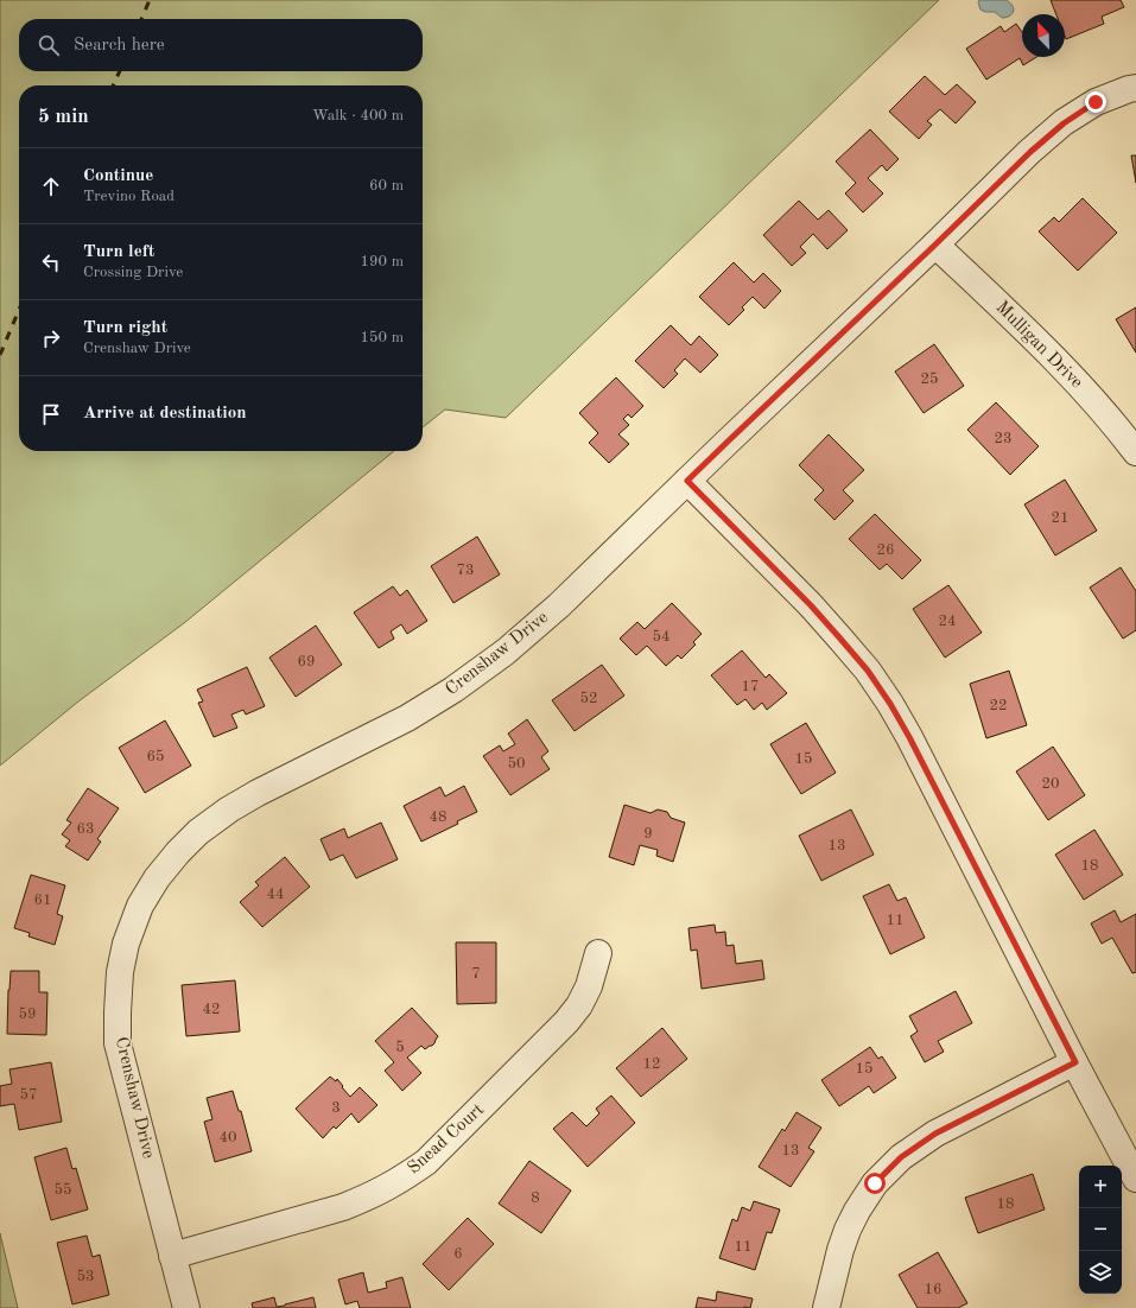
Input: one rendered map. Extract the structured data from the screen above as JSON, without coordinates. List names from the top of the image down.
{
  "streets": {
    "street": ["Mulligan Drive", "Crenshaw Drive", "Snead Court"]
  },
  "crossings": [
    ["Mulligan Drive", "Crenshaw Drive"],
    ["Crenshaw Drive", "Snead Court"]
  ],
  "house_numbers": [
    "25",
    "23",
    "21",
    "26",
    "73",
    "24",
    "54",
    "69",
    "17",
    "52",
    "22",
    "65",
    "15",
    "50",
    "20",
    "48",
    "63",
    "9",
    "13",
    "18",
    "44",
    "61",
    "11",
    "7",
    "42",
    "59",
    "5",
    "12",
    "15",
    "57",
    "3",
    "40",
    "13",
    "55",
    "8",
    "18",
    "11",
    "6",
    "53",
    "16"
  ],
  "north": "top left",
  "page": {
    "search": "Search here",
    "heading": ["5 min", "Walk · 400 m"],
    "list": [
      ["Continue", "Trevino Road", "60 m"],
      ["Turn left", "Crossing Drive", "190 m"],
      ["Turn right", "Crenshaw Drive", "150 m"],
      "Arrive at destination"
    ],
    "map_buttons": ["+", "−"]
  }
}
